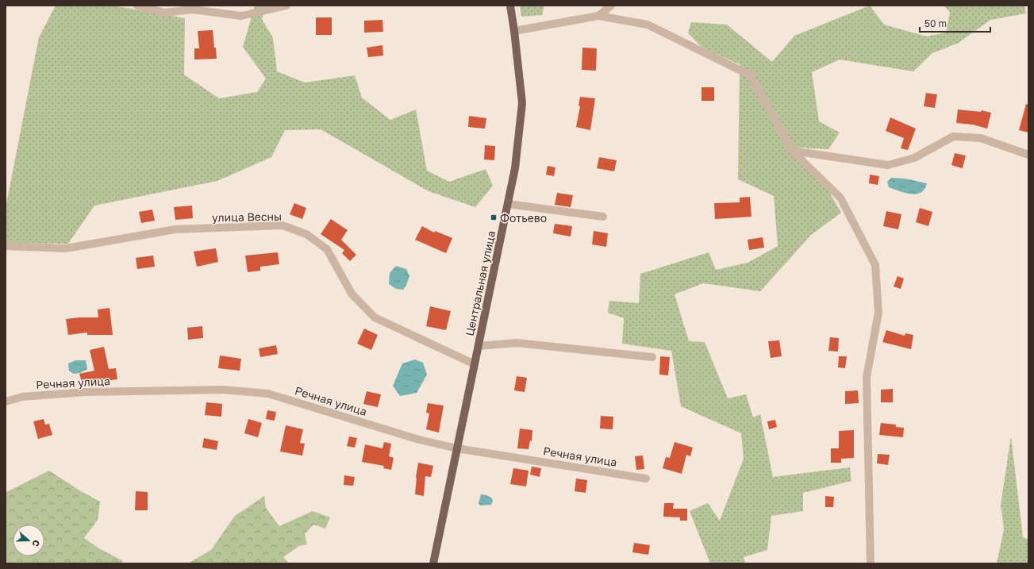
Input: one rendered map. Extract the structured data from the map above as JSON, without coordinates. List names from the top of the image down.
{
  "streets": {
    "main road": ["Центральная улица"],
    "street": ["улица Весны", "Речная улица"]
  },
  "crossings": [
    ["улица Весны", "Центральная улица"],
    ["Центральная улица", "Речная улица"]
  ],
  "places": {
    "transit": ["Фотьево"]
  },
  "scale_bar": "50 m",
  "north": "right"
}
